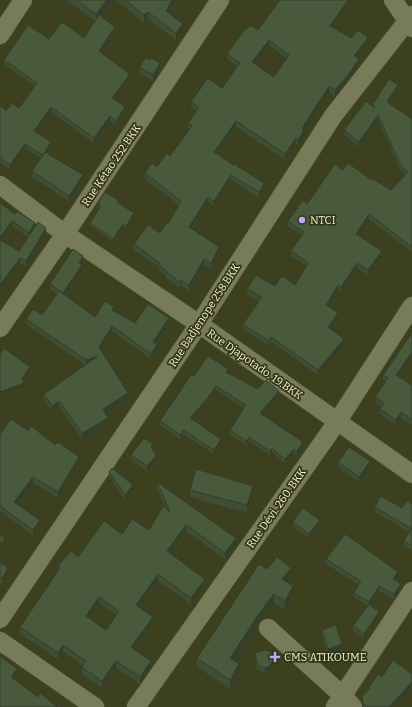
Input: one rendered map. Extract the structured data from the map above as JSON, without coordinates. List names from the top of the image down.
{
  "streets": {
    "street": [
      "Rue Kétao 252.BKK",
      "Rue Badjenope 258.BKK",
      "Rue Djapotado. 19.BKK",
      "Rue Dévi. 260. BKK"
    ]
  },
  "crossings": [
    ["Rue Kétao 252.BKK", "Rue Djapotado. 19.BKK"],
    ["Rue Badjenope 258.BKK", "Rue Djapotado. 19.BKK"],
    ["Rue Djapotado. 19.BKK", "Rue Dévi. 260. BKK"]
  ],
  "places": {
    "other": ["NTCI"],
    "health": ["CMS ATIKOUME"]
  }
}
